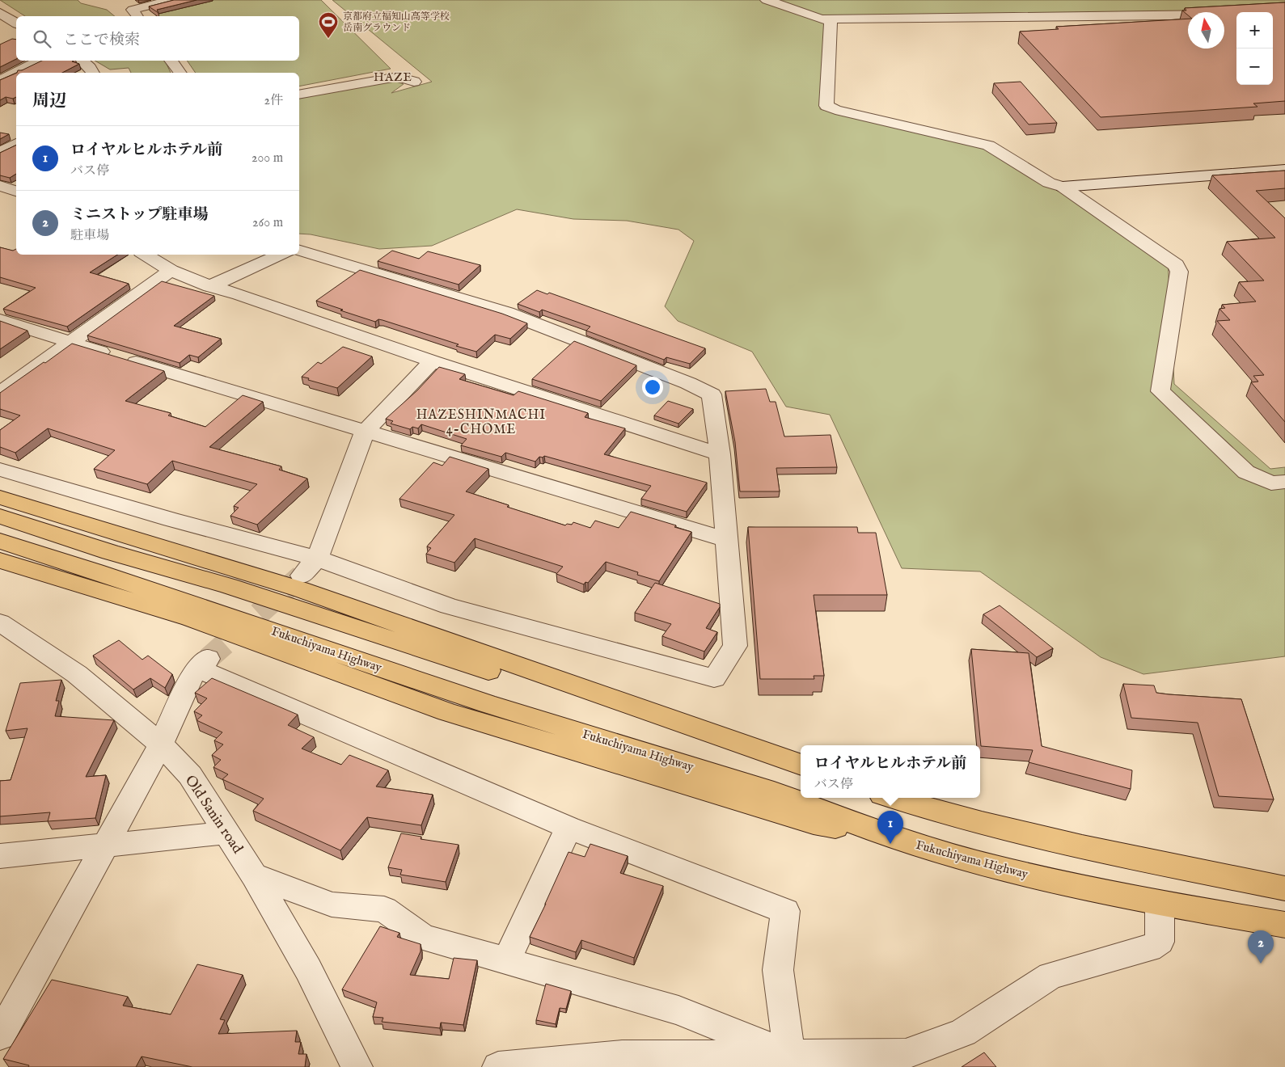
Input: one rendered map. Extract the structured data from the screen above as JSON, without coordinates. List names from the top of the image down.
{
  "streets": {
    "highway": ["Fukuchiyama Highway"],
    "street": ["Old Sanin road"]
  },
  "districts": ["HAZE", "HAZESHINMACHI 4-CHOME"],
  "places": {
    "sports": ["京都府立福知山高等学校 岳南グラウンド"]
  },
  "north": "top",
  "page": {
    "map_buttons": ["+", "−"],
    "search": "ここで検索",
    "heading": ["周辺", "2件"],
    "list": [
      {
        "mark": "1",
        "name": "ロイヤルヒルホテル前",
        "note": "バス停",
        "value": "200 m"
      },
      {
        "mark": "2",
        "name": "ミニストップ駐車場",
        "note": "駐車場",
        "value": "260 m"
      }
    ],
    "popup": ["ロイヤルヒルホテル前", "バス停"],
    "pins": ["1", "2"]
  }
}
